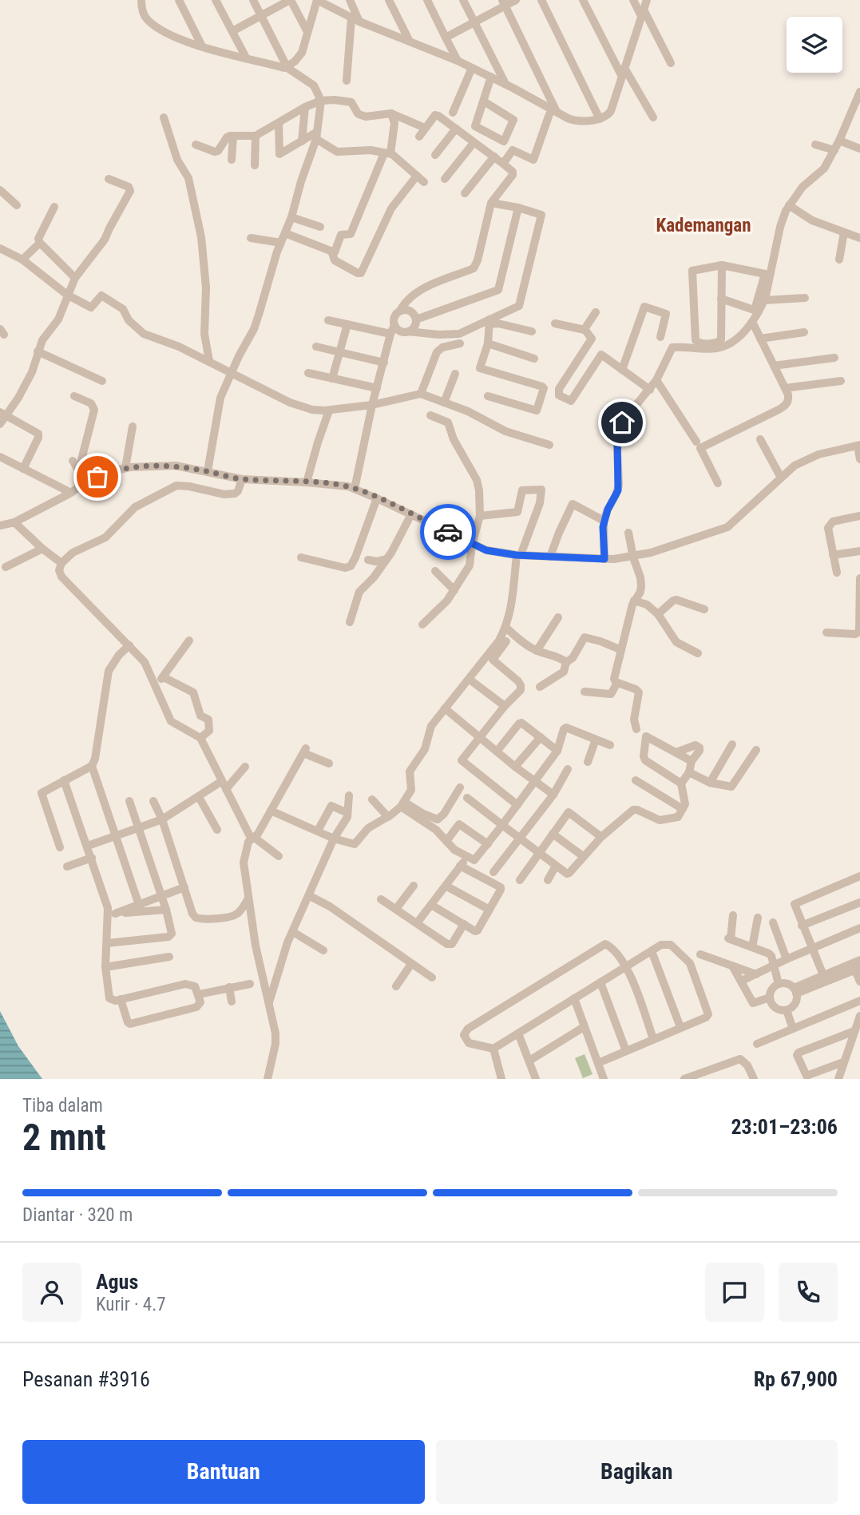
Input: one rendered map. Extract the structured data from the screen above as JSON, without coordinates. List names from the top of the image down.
{
  "districts": ["Kademangan"],
  "page": {
    "heading": ["2 mnt", "Tiba dalam", "23:01–23:06"],
    "panel": [
      "Agus",
      "Kurir · 4.7",
      "Pesanan #3916",
      "Rp 67,900"
    ],
    "bar": "Diantar · 320 m",
    "buttons": ["Bantuan", "Bagikan"]
  }
}
